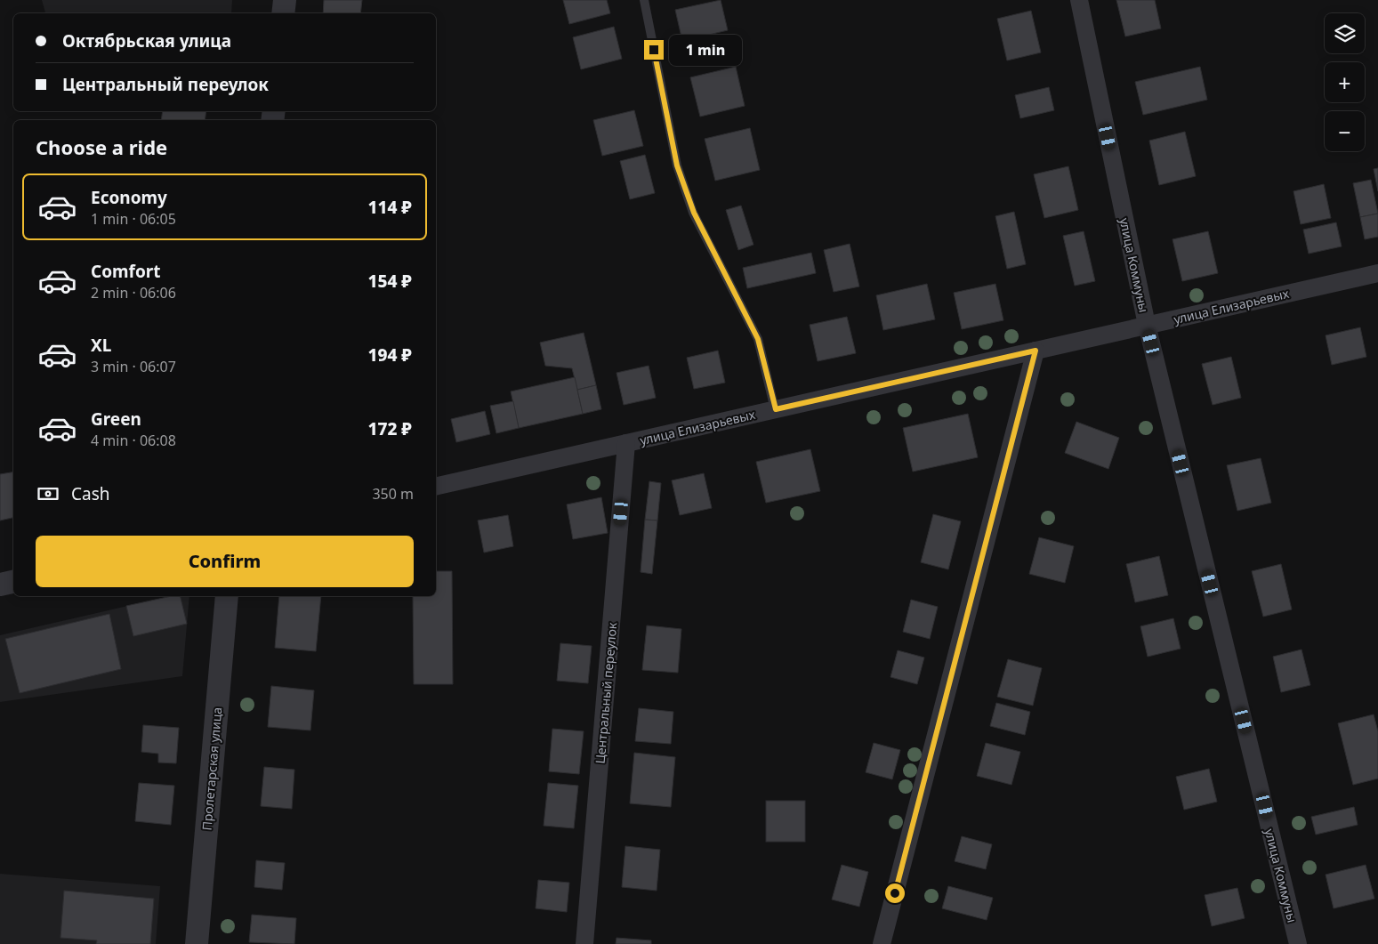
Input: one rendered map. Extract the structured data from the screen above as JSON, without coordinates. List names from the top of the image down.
{
  "streets": {
    "street": [
      "улица Коммуны",
      "улица Елизарьевых",
      "Центральный переулок",
      "Пролетарская улица"
    ]
  },
  "crossings": [
    ["улица Коммуны", "улица Елизарьевых"],
    ["улица Елизарьевых", "Центральный переулок"]
  ],
  "page": {
    "map_buttons": ["+", "−"],
    "banner": ["Октябрьская улица", "Центральный переулок"],
    "bubble": "1 min",
    "heading": "Choose a ride",
    "list": [
      {
        "name": "Economy",
        "note": "1 min · 06:05",
        "value": "114 ₽"
      },
      {
        "name": "Comfort",
        "note": "2 min · 06:06",
        "value": "154 ₽"
      },
      {
        "name": "XL",
        "note": "3 min · 06:07",
        "value": "194 ₽"
      },
      {
        "name": "Green",
        "note": "4 min · 06:08",
        "value": "172 ₽"
      }
    ],
    "pay": ["Cash", "350 m"],
    "buttons": "Confirm"
  }
}
